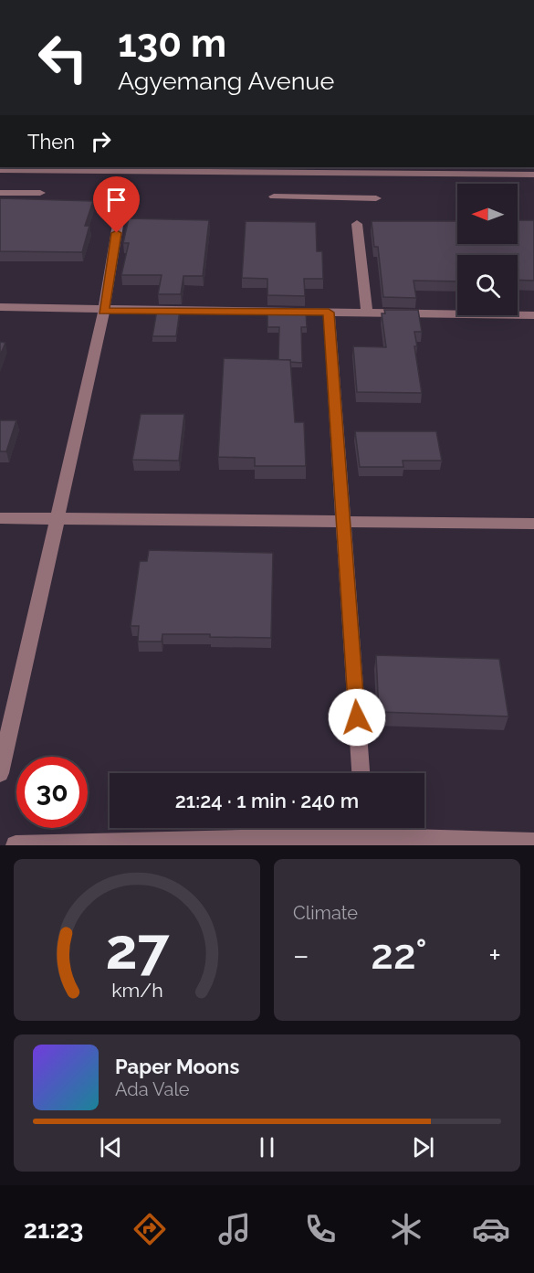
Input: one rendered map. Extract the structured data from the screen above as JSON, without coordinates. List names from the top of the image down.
{
  "north": "left",
  "page": {
    "turn": ["130 m", "Agyemang Avenue"],
    "then": "Then",
    "limit": "30",
    "trip": "21:24 · 1 min · 240 m",
    "tile": "Climate",
    "heat": ["−", "22°", "+"],
    "song": ["Paper Moons", "Ada Vale"],
    "tabs": "21:23",
    "gauge": ["27", "km/h"]
  }
}
